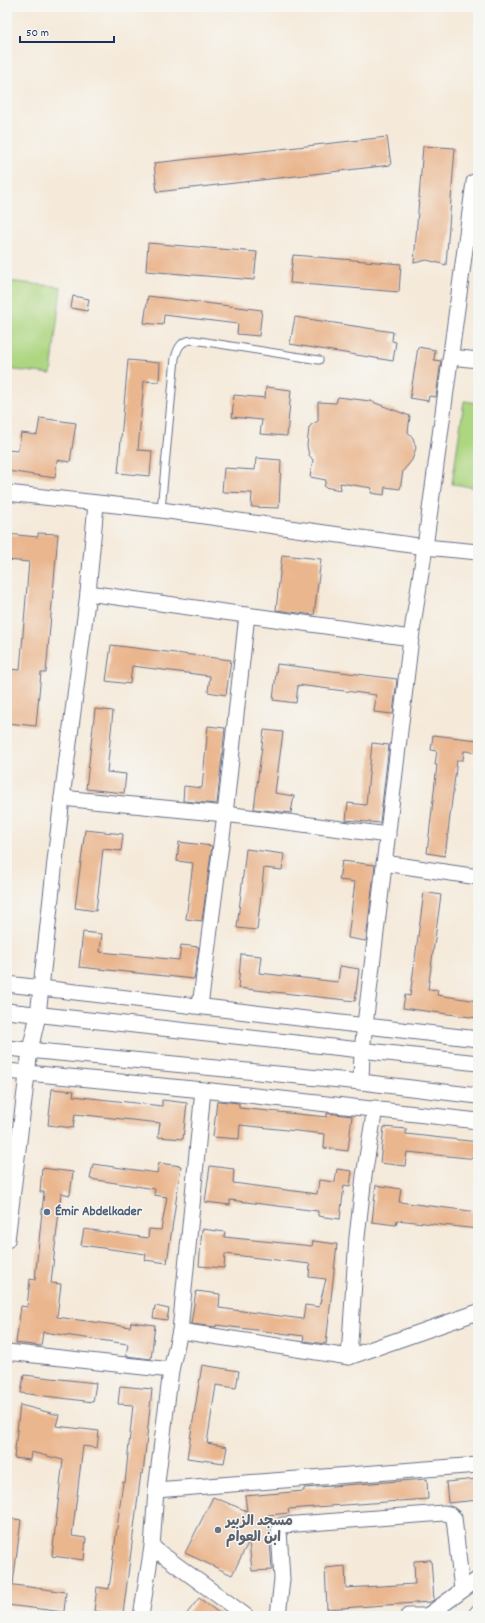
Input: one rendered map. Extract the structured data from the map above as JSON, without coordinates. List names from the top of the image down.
{
  "places": ["Émir Abdelkader", "مسجد الزبير ابن العوام"],
  "scale_bar": "50 m"
}
